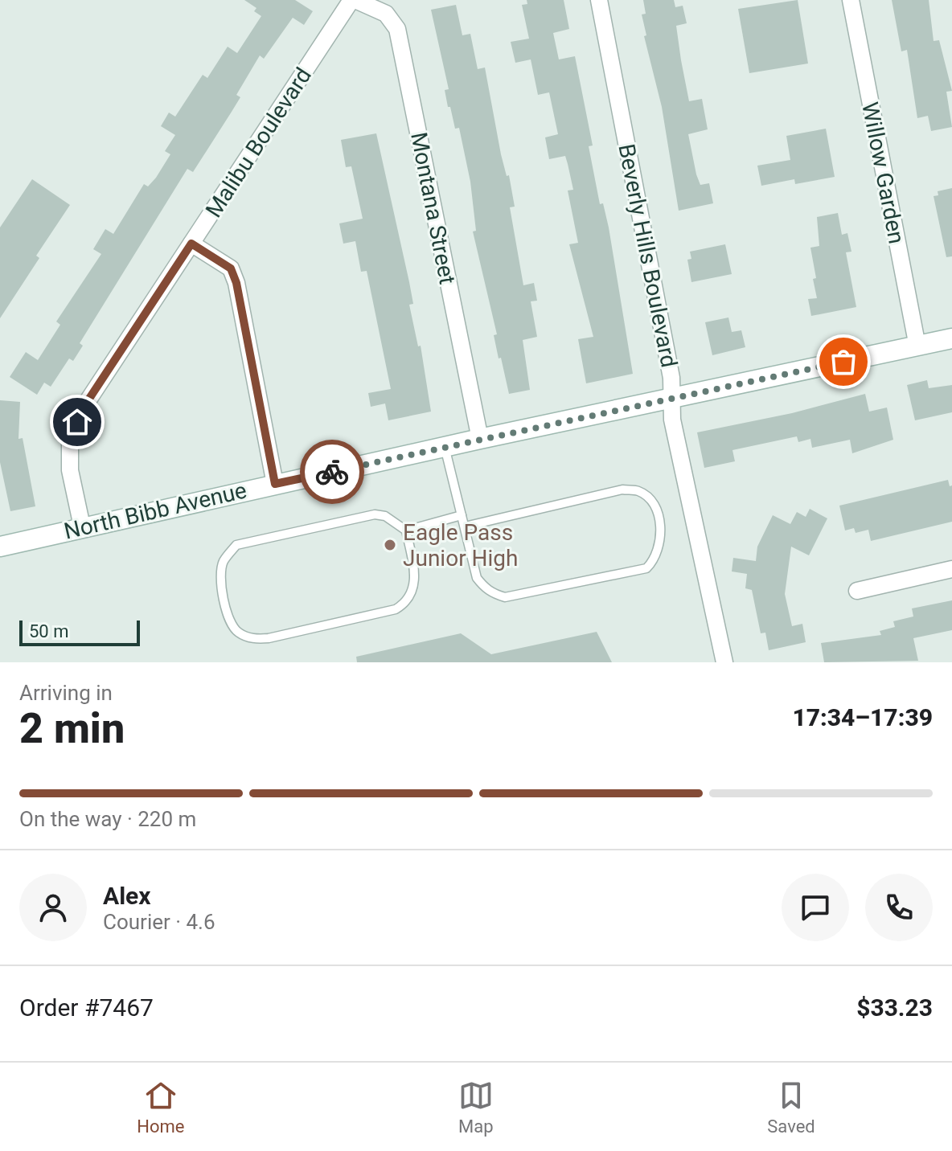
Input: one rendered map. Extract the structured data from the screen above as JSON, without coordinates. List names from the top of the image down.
{
  "streets": {
    "main road": ["North Bibb Avenue"],
    "street": [
      "Malibu Boulevard",
      "Willow Garden",
      "Montana Street",
      "Beverly Hills Boulevard"
    ]
  },
  "crossings": [
    ["Malibu Boulevard", "Montana Street"],
    ["Malibu Boulevard", "North Bibb Avenue"],
    ["Willow Garden", "North Bibb Avenue"],
    ["Montana Street", "North Bibb Avenue"],
    ["Beverly Hills Boulevard", "North Bibb Avenue"]
  ],
  "places": ["Eagle Pass Junior High"],
  "scale_bar": "50 m",
  "page": {
    "scale": "50 m",
    "heading": ["2 min", "Arriving in", "17:34–17:39"],
    "panel": [
      "Alex",
      "Courier · 4.6",
      "Order #7467",
      "$33.23"
    ],
    "bar": "On the way · 220 m",
    "tabs": ["Home", "Map", "Saved"]
  }
}
